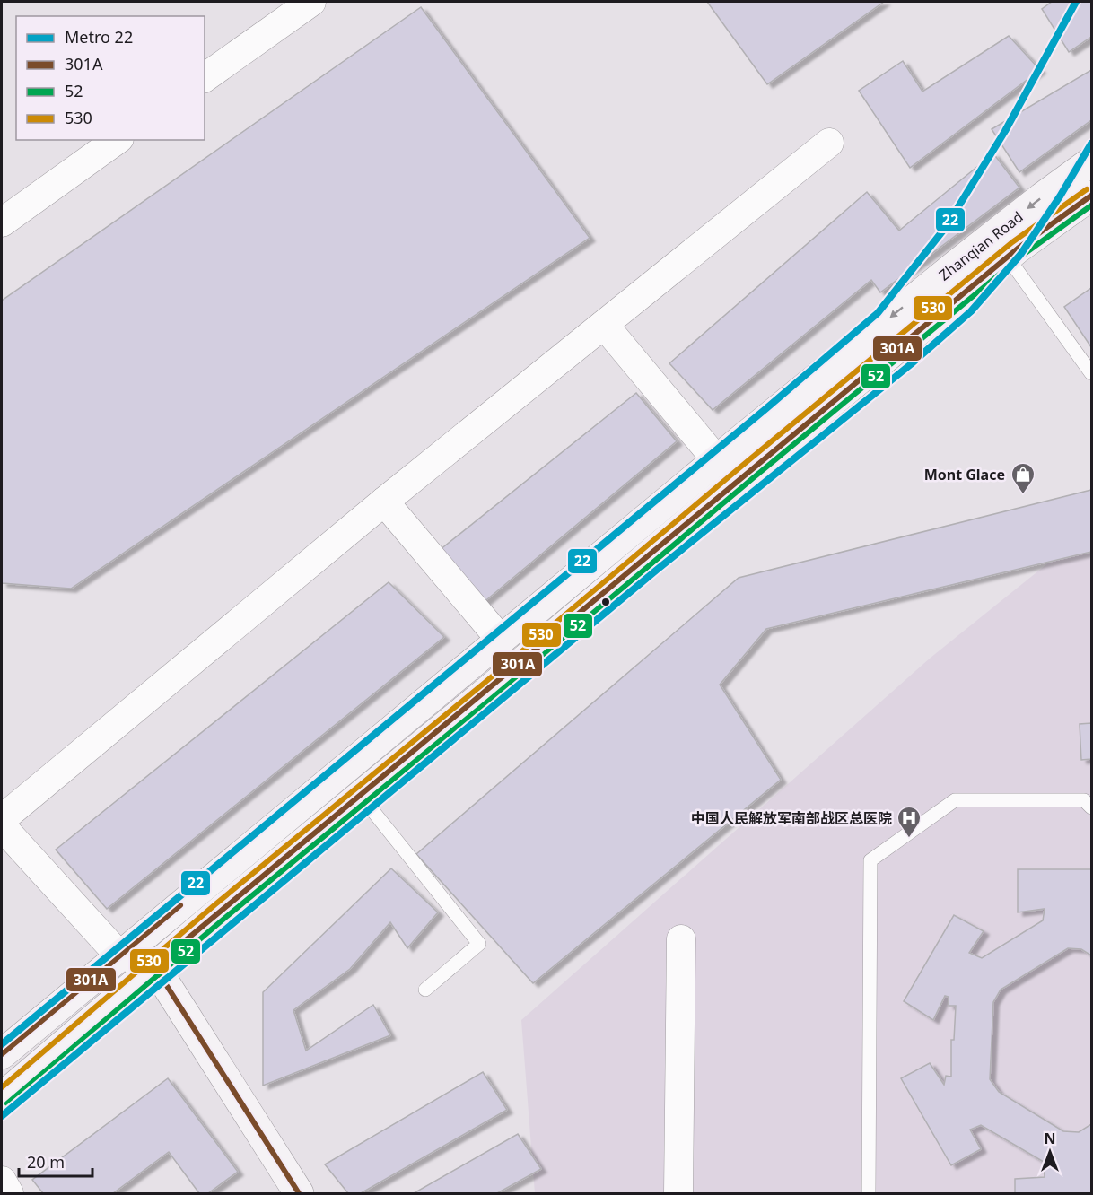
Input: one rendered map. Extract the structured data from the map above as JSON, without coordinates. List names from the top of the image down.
{
  "streets": {
    "street": ["Zhanqian Road"]
  },
  "places": {
    "shop": ["Mont Glace"],
    "hospital": ["中国人民解放军南部战区总医院"]
  },
  "lines": [
    "metro line 22",
    "transit line 530",
    "transit line 301A",
    "transit line 52"
  ],
  "legend": [
    "Metro 22",
    "301A",
    "52",
    "530"
  ],
  "scale_bar": "20 m",
  "north": "top"
}
